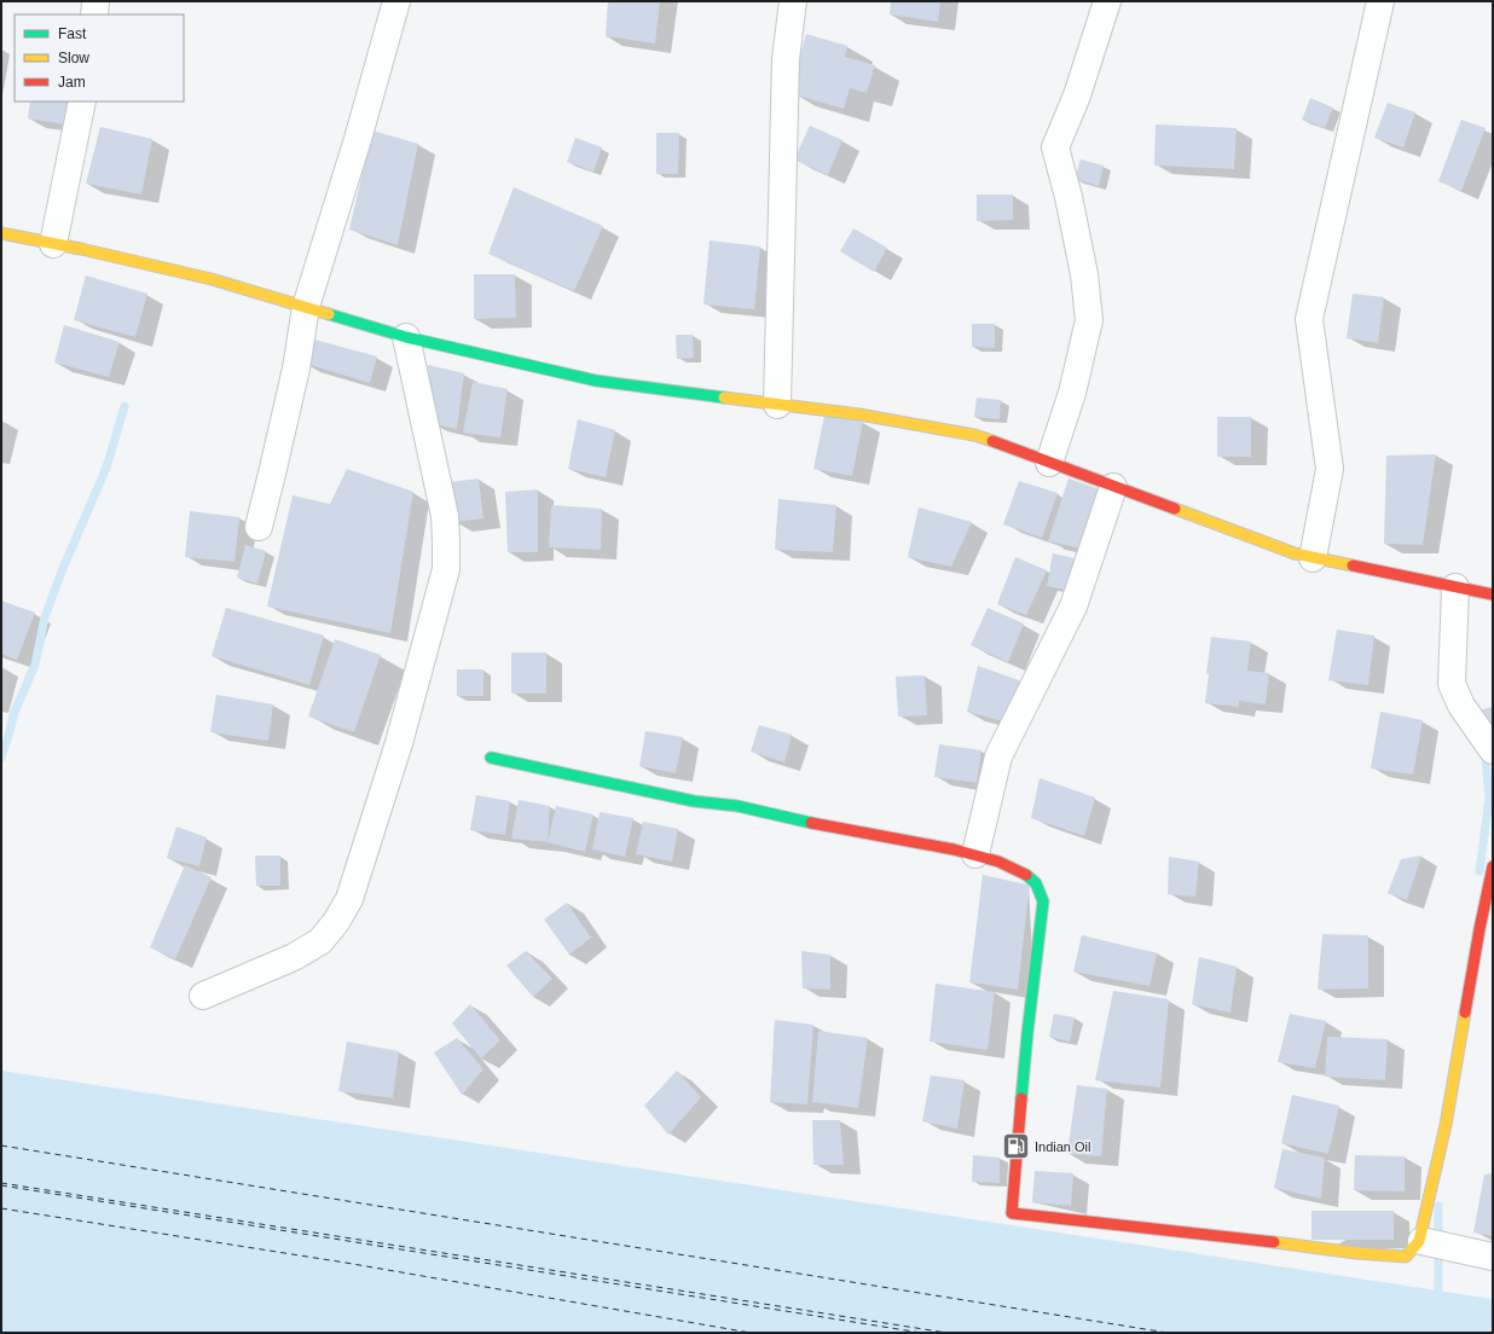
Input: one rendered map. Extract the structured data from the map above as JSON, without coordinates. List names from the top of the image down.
{
  "places": {
    "fuel station": ["Indian Oil"]
  },
  "legend": ["Fast", "Slow", "Jam"]
}
